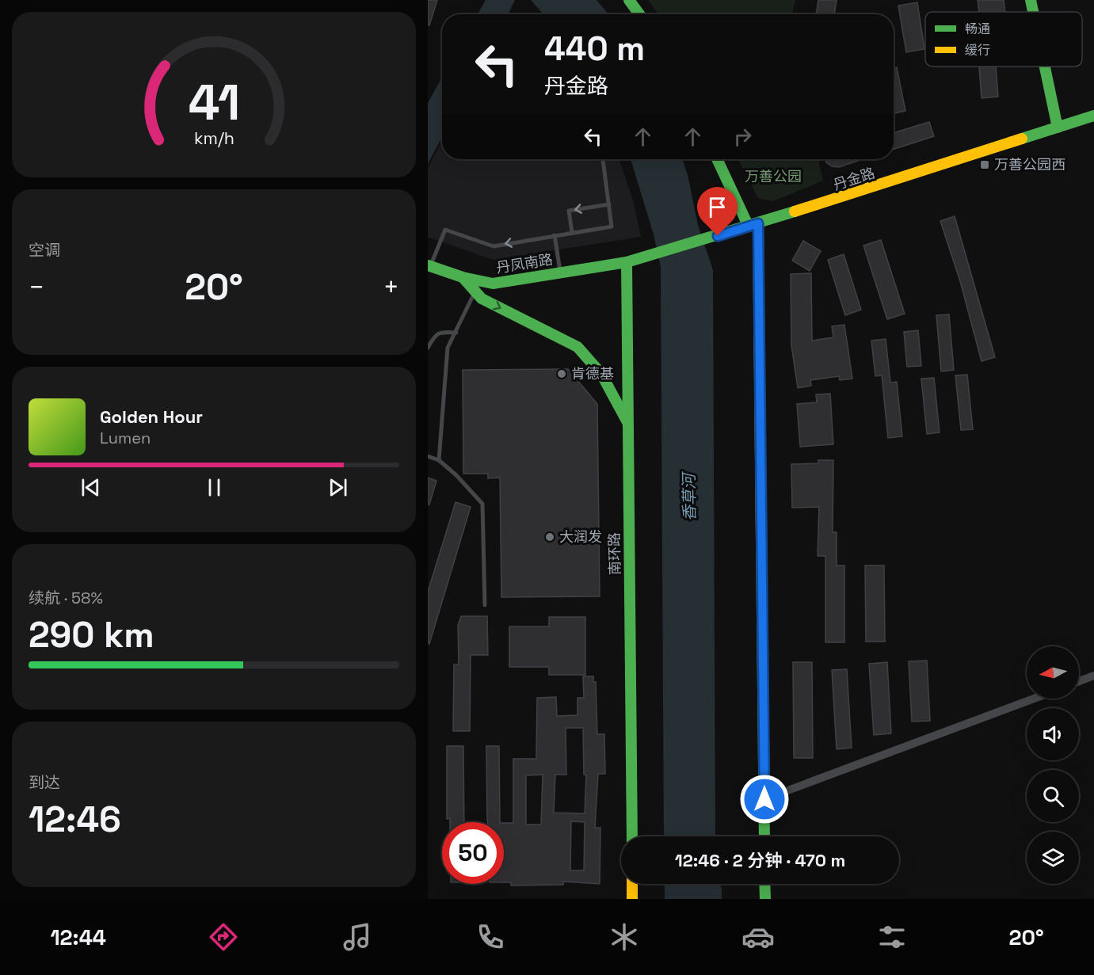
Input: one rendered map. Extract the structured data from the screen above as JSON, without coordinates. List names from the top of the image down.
{
  "streets": {
    "main road": ["丹金路", "丹凤南路", "南环路"]
  },
  "crossings": [
    ["丹金路", "丹凤南路"],
    ["丹凤南路", "南环路"]
  ],
  "water": ["香草河"],
  "parks": ["万善公园"],
  "places": {
    "transit": ["万善公园西"],
    "other": ["肯德基", "大润发"]
  },
  "legend": ["畅通", "缓行"],
  "north": "left",
  "page": {
    "turn": ["440 m", "丹金路"],
    "tile": [
      "空调",
      ["续航 · 58%", "290 km"],
      ["到达", "12:46"]
    ],
    "heat": ["−", "20°", "+"],
    "song": ["Golden Hour", "Lumen"],
    "limit": "50",
    "trip": "12:46 · 2 分钟 · 470 m",
    "tabs": ["12:44", "20°"],
    "gauge": ["41", "km/h"]
  }
}
